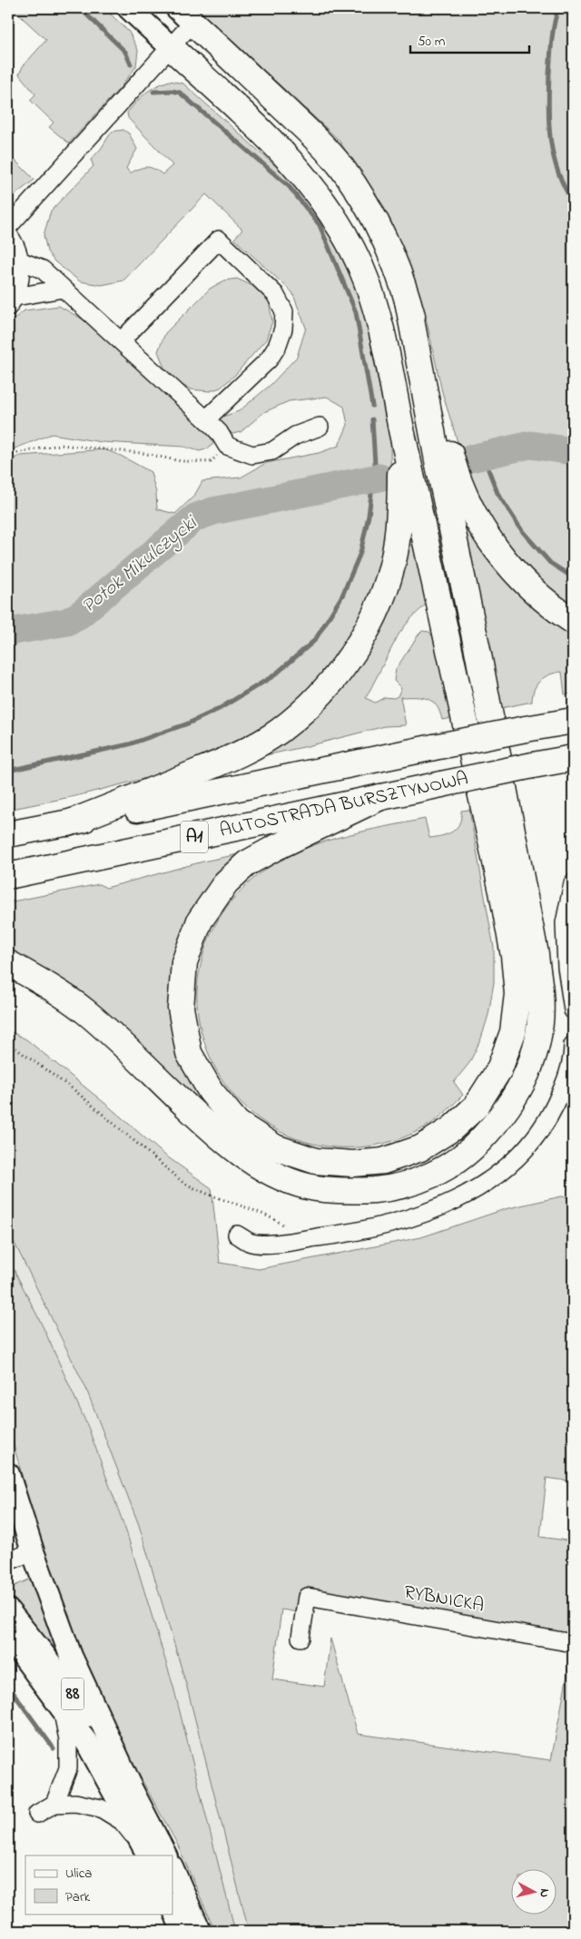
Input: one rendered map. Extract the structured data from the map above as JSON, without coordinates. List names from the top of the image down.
{
  "streets": {
    "highway": ["AUTOSTRADA BURSZTYNOWA", "A1"],
    "main road": ["88"],
    "street": ["RYBNICKA"]
  },
  "water": ["Potok Mikulczycki"],
  "legend": ["Ulica", "Park"],
  "scale_bar": "50 m",
  "north": "right"
}
